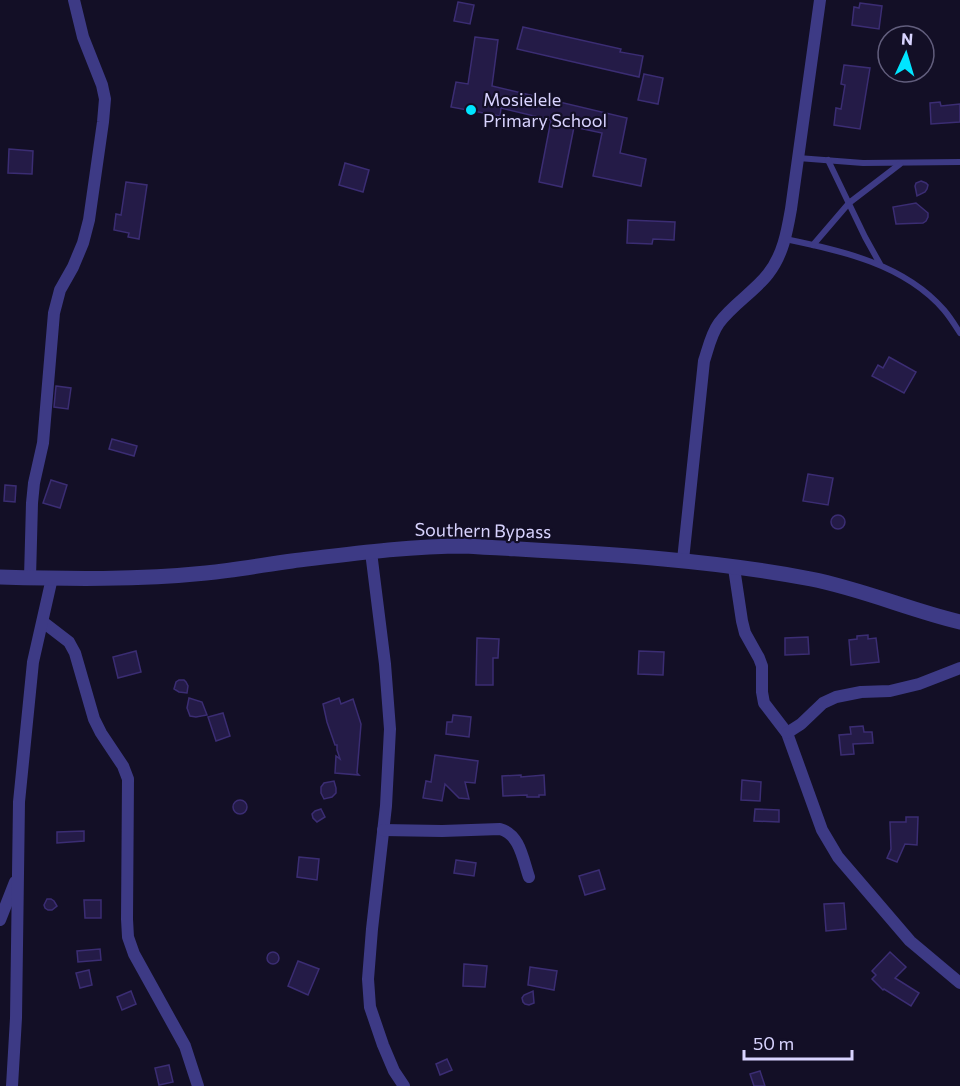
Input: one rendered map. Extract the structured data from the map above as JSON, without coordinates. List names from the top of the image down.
{
  "streets": {
    "street": ["Southern Bypass"]
  },
  "places": ["Mosielele Primary School"],
  "scale_bar": "50 m",
  "north": "top"
}
